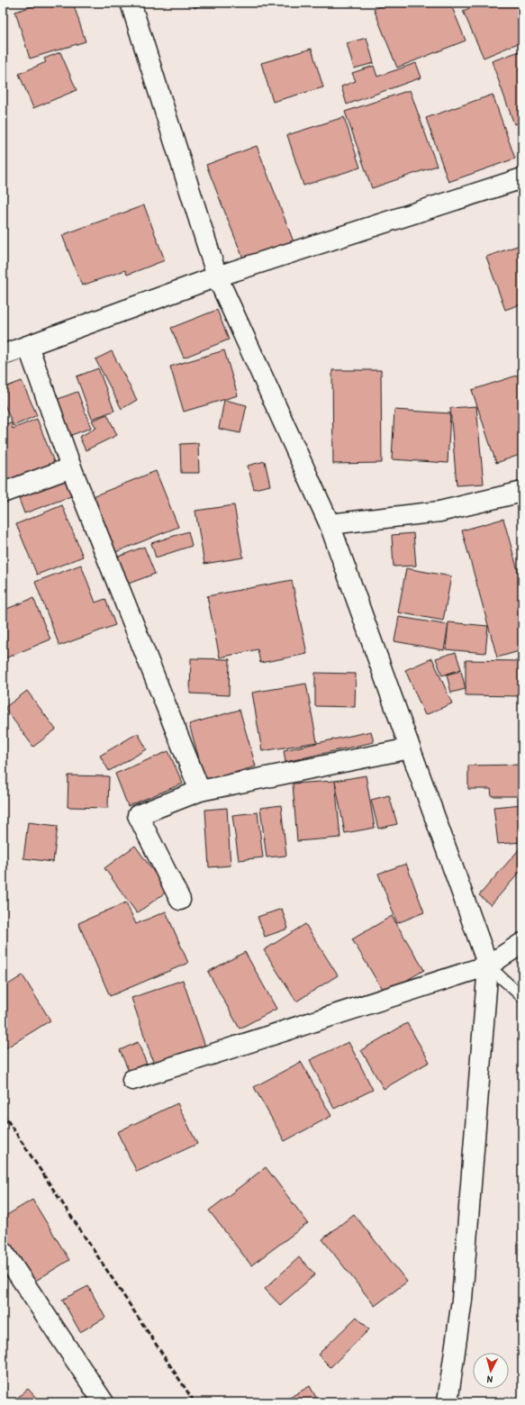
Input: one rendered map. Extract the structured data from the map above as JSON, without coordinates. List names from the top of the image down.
{
  "north": "bottom"
}
